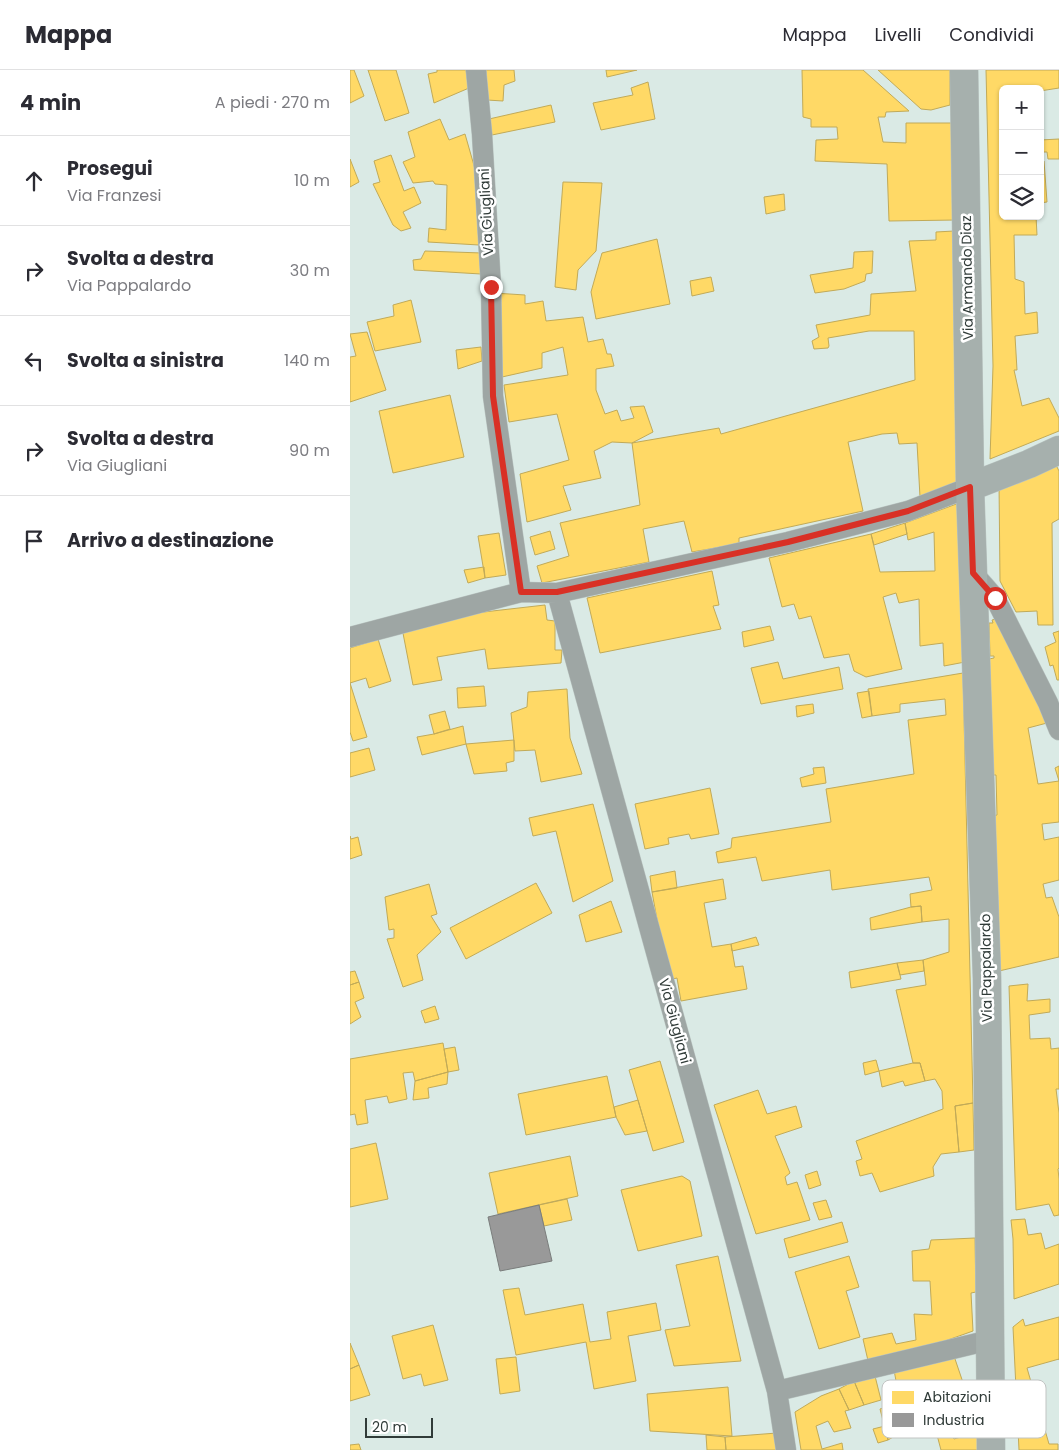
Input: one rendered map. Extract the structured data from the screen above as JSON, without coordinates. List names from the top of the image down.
{
  "streets": {
    "main road": ["Via Armando Diaz", "Via Pappalardo"],
    "street": ["Via Giugliani"]
  },
  "crossings": [
    ["Via Armando Diaz", "Via Pappalardo"]
  ],
  "legend": ["Abitazioni", "Industria"],
  "scale_bar": "20 m",
  "page": {
    "header": "Mappa",
    "nav": ["Mappa", "Livelli", "Condividi"],
    "heading": ["4 min", "A piedi · 270 m"],
    "map_buttons": ["+", "−"],
    "list": [
      ["Prosegui", "Via Franzesi", "10 m"],
      ["Svolta a destra", "Via Pappalardo", "30 m"],
      ["Svolta a sinistra", "140 m"],
      ["Svolta a destra", "Via Giugliani", "90 m"],
      "Arrivo a destinazione"
    ],
    "scale": "20 m"
  }
}
